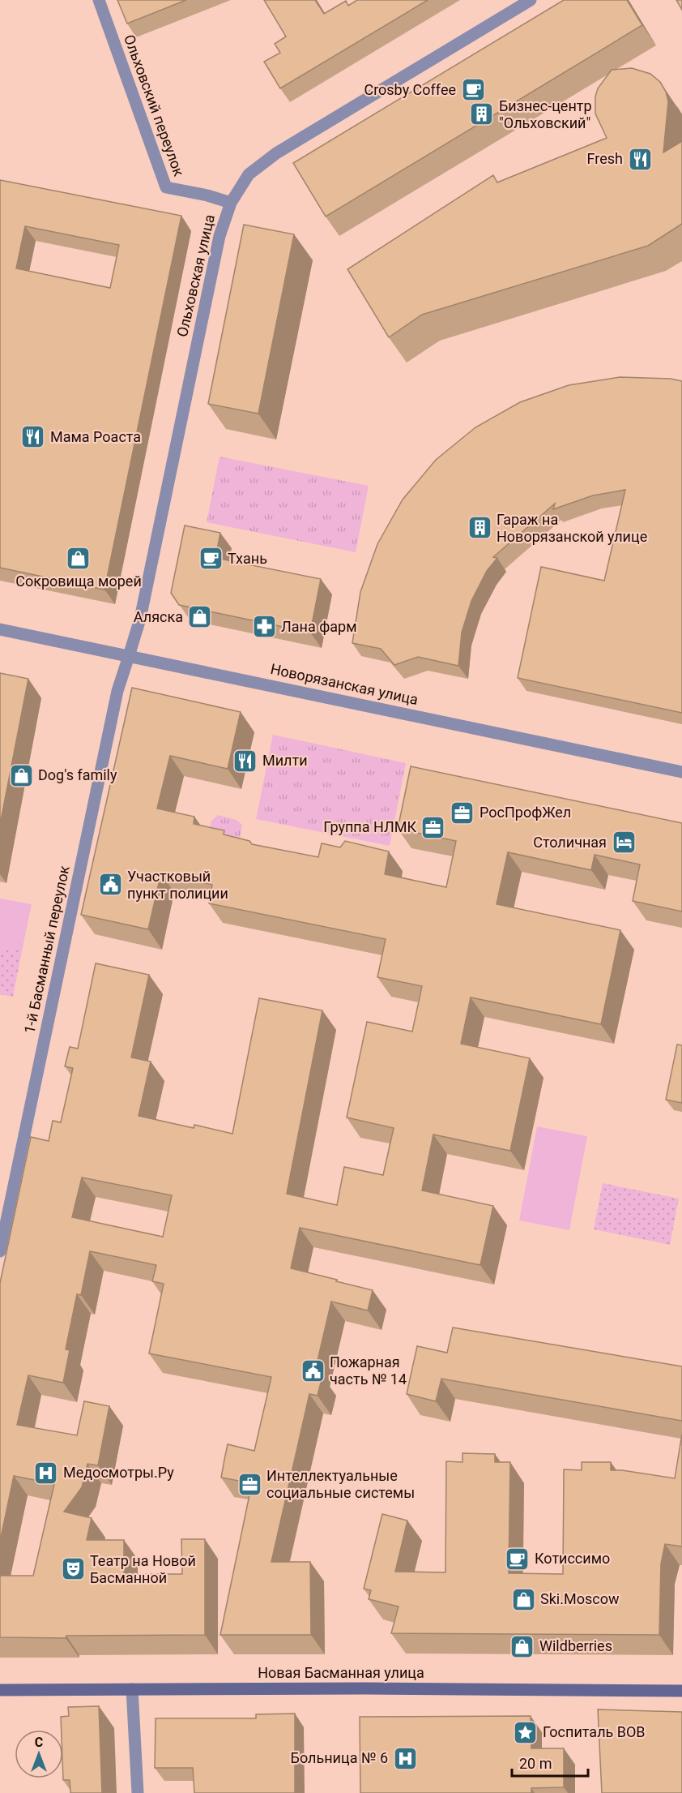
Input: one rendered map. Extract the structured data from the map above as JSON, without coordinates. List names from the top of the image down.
{
  "streets": {
    "main road": ["Новая Басманная улица"],
    "street": [
      "Ольховский переулок",
      "Ольховская улица",
      "Новорязанская улица",
      "1-й Басманный переулок"
    ]
  },
  "crossings": [
    ["Ольховский переулок", "Ольховская улица"],
    ["Ольховская улица", "Новорязанская улица"],
    ["Ольховская улица", "1-й Басманный переулок"],
    ["Новорязанская улица", "1-й Басманный переулок"]
  ],
  "places": {
    "cafe": ["Crosby Coffee", "Тхань", "Котиссимо"],
    "building": ["Бизнес-центр \"Ольховский\"", "Гараж на Новорязанской улице"],
    "restaurant": ["Fresh", "Мама Роаста", "Милти"],
    "shop": [
      "Сокровища морей",
      "Аляска",
      "Dog's family",
      "Ski.Moscow",
      "Wildberries"
    ],
    "pharmacy": ["Лана фарм"],
    "office": ["РосПрофЖел", "Группа НЛМК", "Интеллектуальные социальные системы"],
    "hotel": ["Столичная"],
    "public building": ["Участковый пункт полиции", "Пожарная часть № 14"],
    "hospital": ["Медосмотры.Ру", "Больница № 6"],
    "theatre": ["Театр на Новой Басманной"],
    "place": ["Госпиталь ВОВ"]
  },
  "scale_bar": "20 m",
  "north": "top"
}
